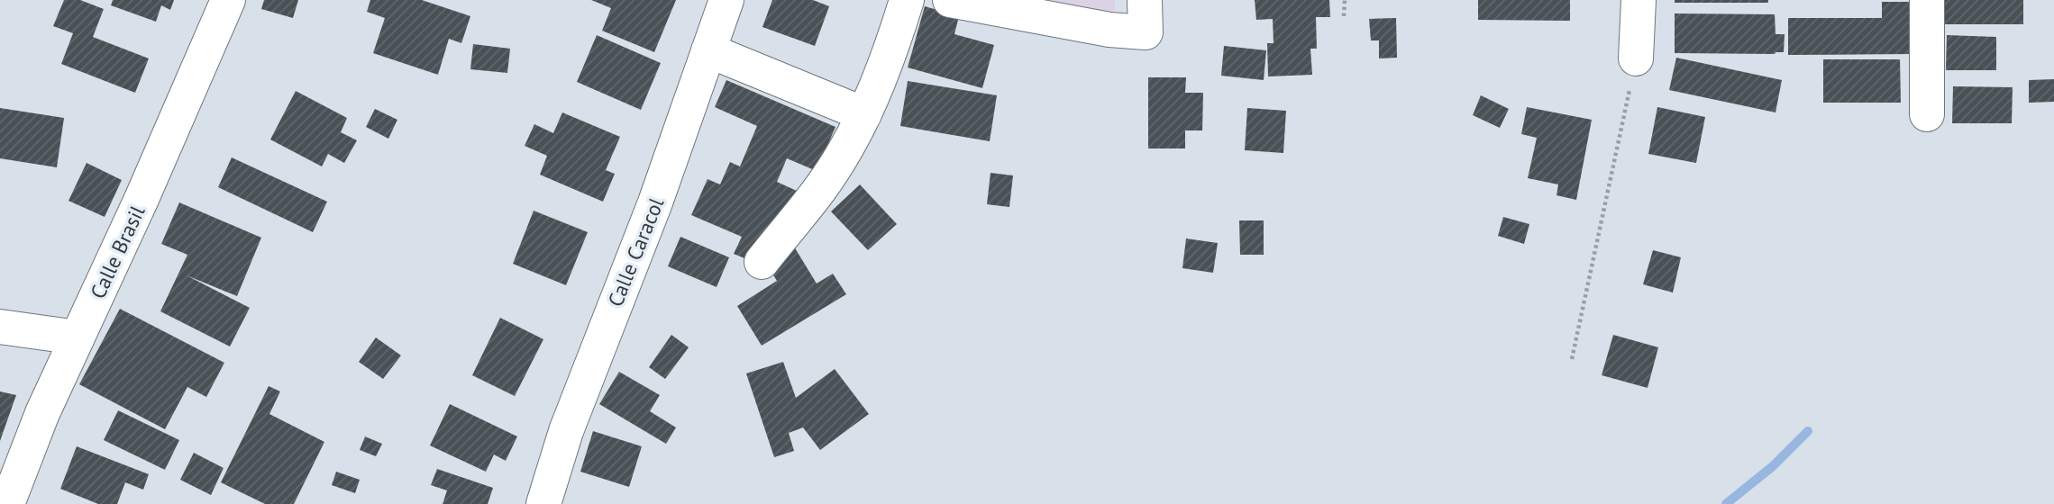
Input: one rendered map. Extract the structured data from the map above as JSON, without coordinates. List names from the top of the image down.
{
  "streets": {
    "street": ["Calle Brasil", "Calle Caracol"]
  }
}
